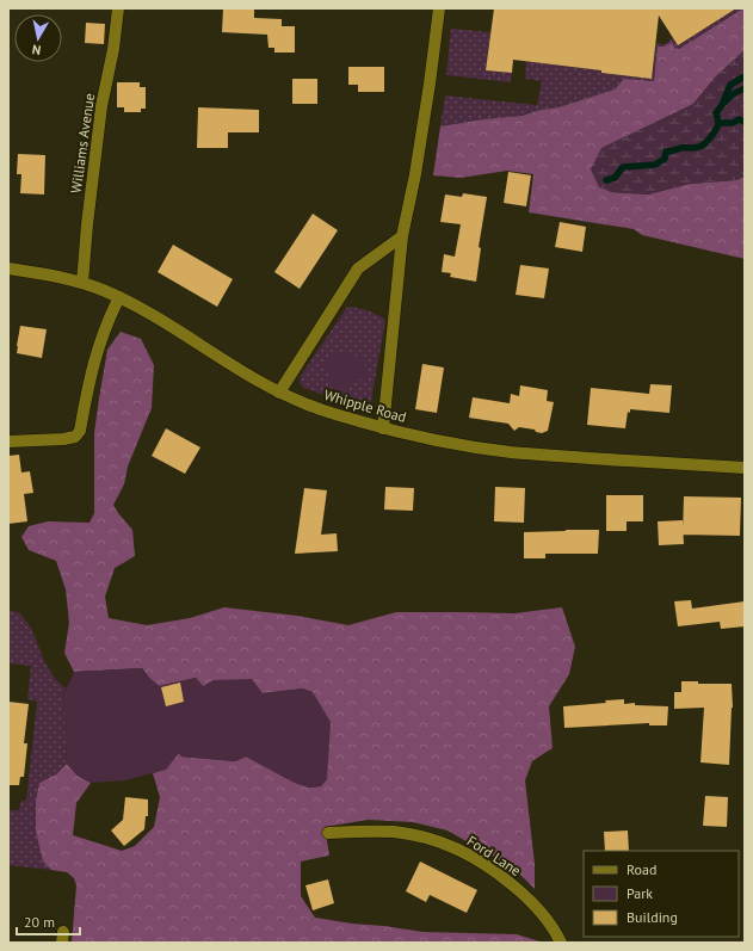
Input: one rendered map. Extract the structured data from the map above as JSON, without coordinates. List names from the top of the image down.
{
  "streets": {
    "street": ["Williams Avenue", "Whipple Road", "Ford Lane"]
  },
  "crossings": [
    ["Williams Avenue", "Whipple Road"]
  ],
  "legend": ["Road", "Park", "Building"],
  "scale_bar": "20 m",
  "north": "bottom"
}
